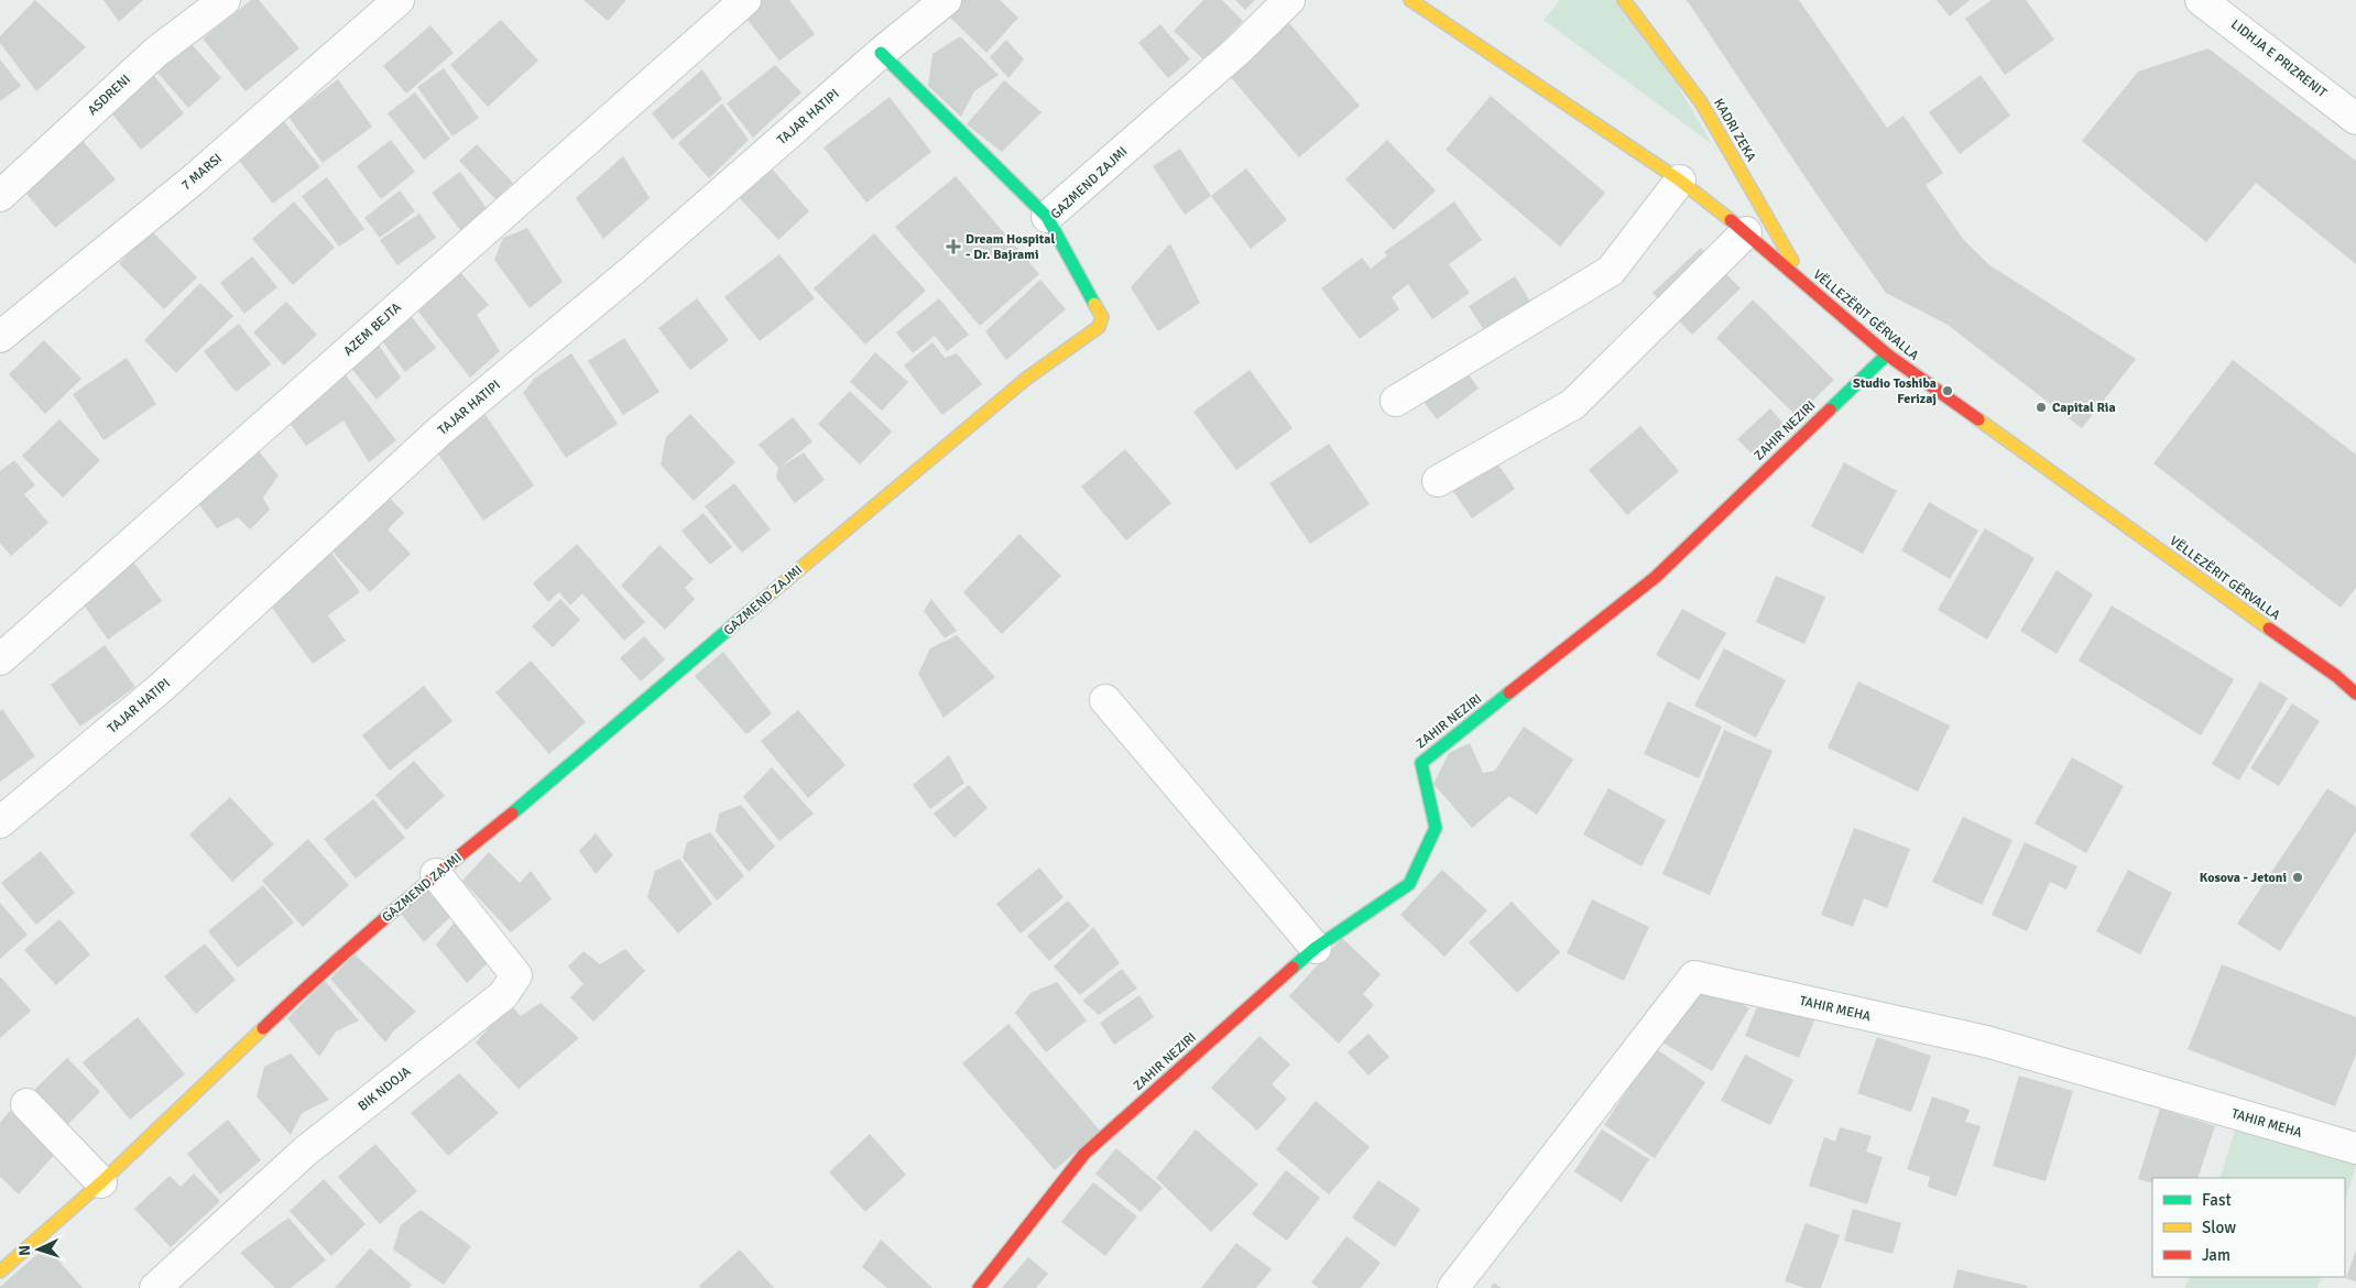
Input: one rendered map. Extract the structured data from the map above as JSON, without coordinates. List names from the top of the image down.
{
  "streets": {
    "street": [
      "LIDHJA E PRIZRENIT",
      "ASDRENI",
      "TAJAR HATIPI",
      "KADRI ZEKA",
      "7 MARSI",
      "GAZMEND ZAJMI",
      "VËLLEZËRIT GËRVALLA",
      "AZEM BEJTA",
      "ZAHIR NEZIRI",
      "TAHIR MEHA",
      "BIK NDOJA"
    ]
  },
  "crossings": [
    ["KADRI ZEKA", "VËLLEZËRIT GËRVALLA"],
    ["GAZMEND ZAJMI", "BIK NDOJA"],
    ["VËLLEZËRIT GËRVALLA", "ZAHIR NEZIRI"]
  ],
  "places": {
    "health": ["Dream Hospital - Dr. Bajrami"],
    "other": ["Studio Toshiba Ferizaj", "Capital Ria", "Kosova - Jetoni"]
  },
  "legend": ["Fast", "Slow", "Jam"],
  "north": "left"
}
